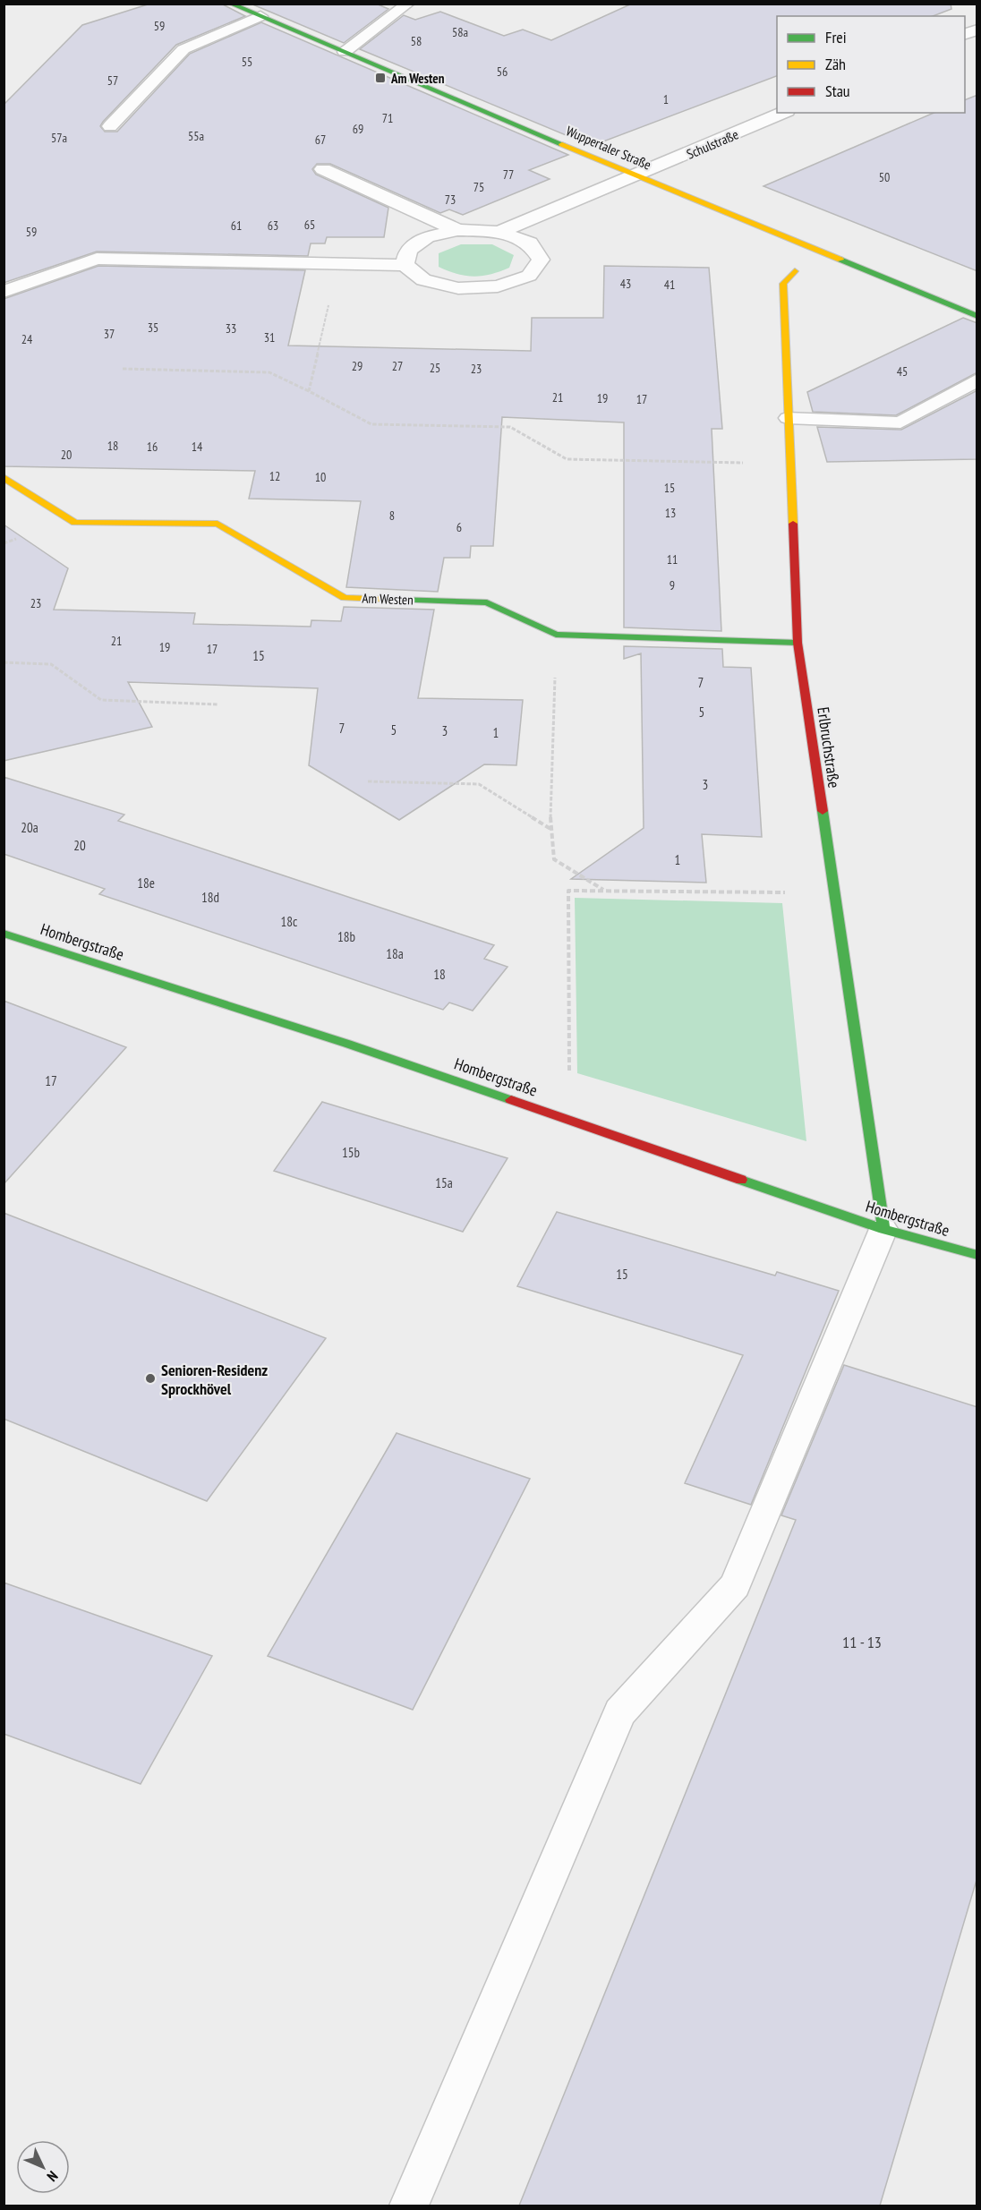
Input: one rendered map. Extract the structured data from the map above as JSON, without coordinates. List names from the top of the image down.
{
  "streets": {
    "street": [
      "Schulstraße",
      "Wuppertaler Straße",
      "Am Westen",
      "Erlbruchstraße",
      "Hombergstraße"
    ]
  },
  "crossings": [
    ["Schulstraße", "Wuppertaler Straße"],
    ["Am Westen", "Erlbruchstraße"],
    ["Erlbruchstraße", "Hombergstraße"]
  ],
  "places": {
    "transit": ["Am Westen"],
    "other": ["Senioren-Residenz Sprockhövel"]
  },
  "house_numbers": [
    "59",
    "58a",
    "58",
    "55",
    "56",
    "57",
    "1",
    "71",
    "69",
    "55a",
    "57a",
    "67",
    "77",
    "50",
    "75",
    "73",
    "65",
    "61",
    "63",
    "59",
    "43",
    "41",
    "35",
    "33",
    "37",
    "31",
    "24",
    "29",
    "27",
    "25",
    "23",
    "45",
    "21",
    "19",
    "17",
    "18",
    "16",
    "14",
    "20",
    "12",
    "10",
    "15",
    "13",
    "8",
    "6",
    "11",
    "9",
    "23",
    "21",
    "19",
    "17",
    "15",
    "7",
    "5",
    "7",
    "5",
    "3",
    "1",
    "3",
    "20a",
    "20",
    "1",
    "18e",
    "18d",
    "18c",
    "18b",
    "18a",
    "18",
    "17",
    "15b",
    "15a",
    "15",
    "11 - 13"
  ],
  "legend": ["Frei", "Zäh", "Stau"],
  "north": "bottom right"
}
